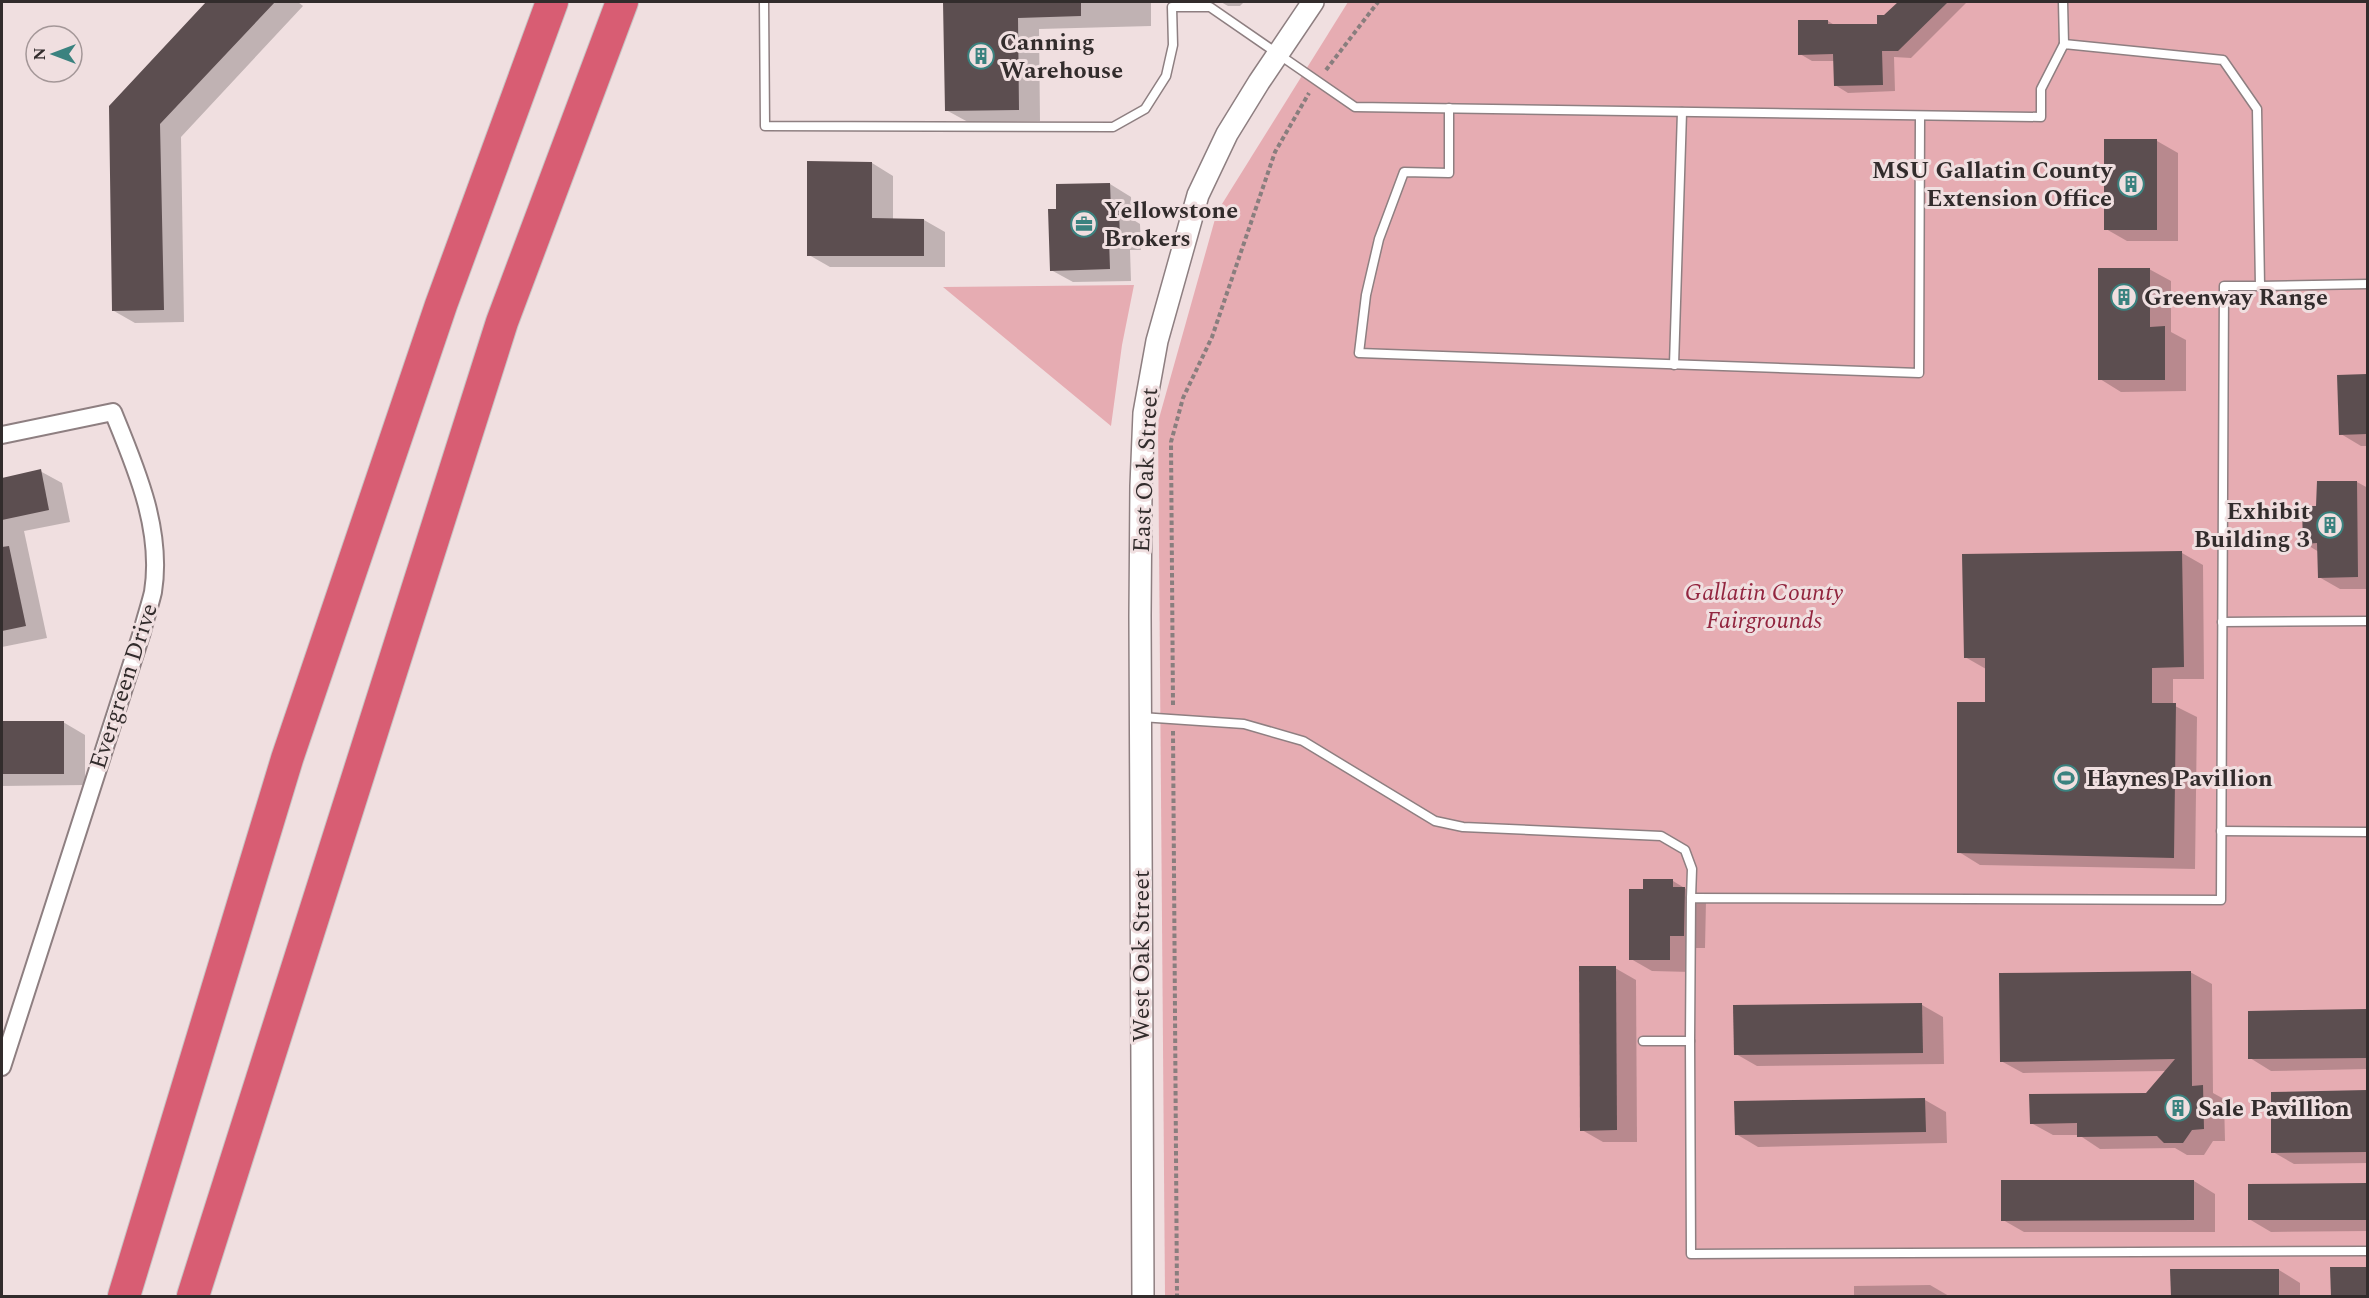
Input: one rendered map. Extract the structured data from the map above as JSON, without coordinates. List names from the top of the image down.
{
  "streets": {
    "street": ["East Oak Street", "Evergreen Drive", "West Oak Street"]
  },
  "crossings": [
    ["East Oak Street", "West Oak Street"]
  ],
  "parks": ["Gallatin County Fairgrounds"],
  "places": {
    "building": [
      "Canning Warehouse",
      "MSU Gallatin County Extension Office",
      "Greenway Range",
      "Exhibit Building 3",
      "Sale Pavillion"
    ],
    "office": ["Yellowstone Brokers"],
    "sports": ["Haynes Pavillion"]
  },
  "north": "left"
}
